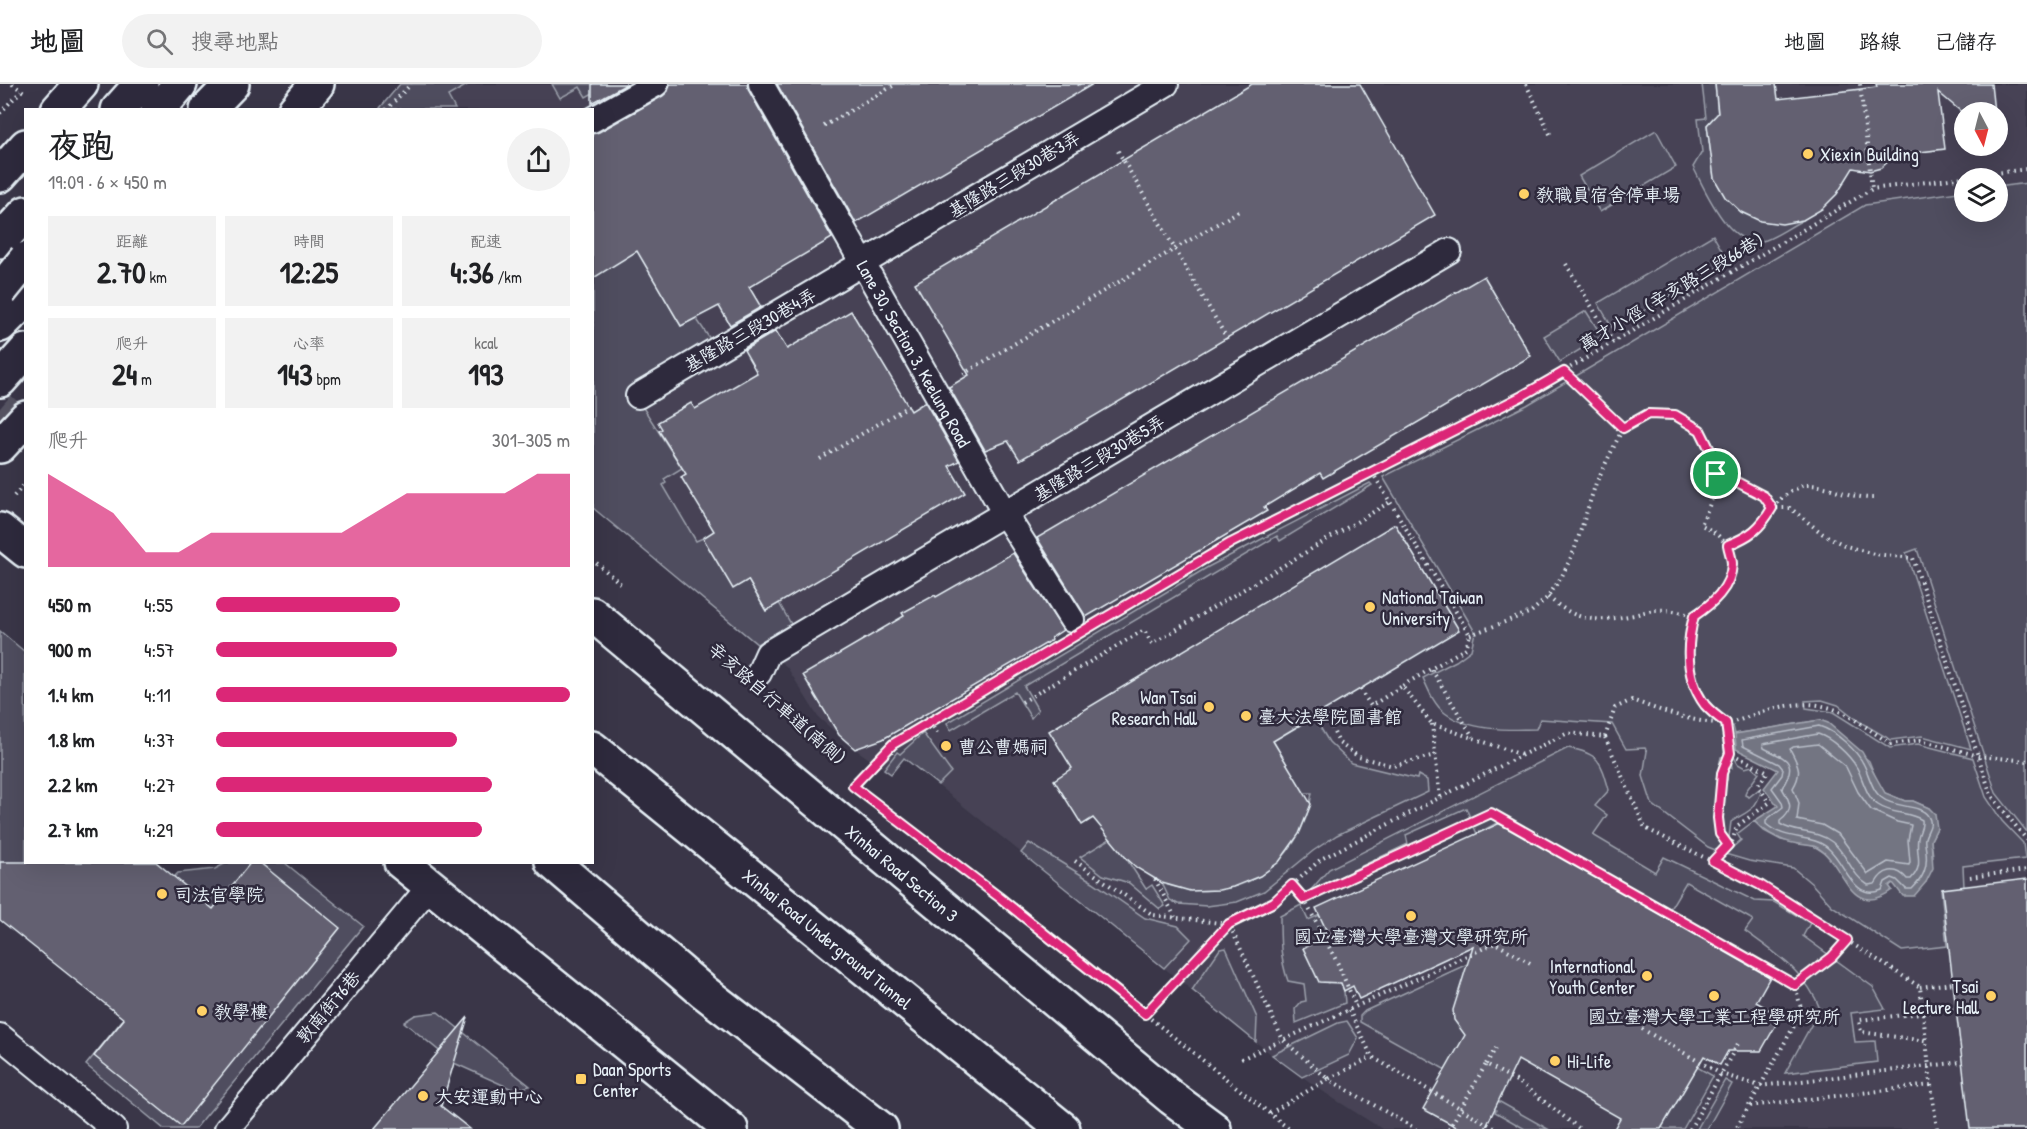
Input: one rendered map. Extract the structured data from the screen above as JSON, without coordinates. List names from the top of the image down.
{
  "streets": {
    "main road": ["Xinhai Road Section 3", "Xinhai Road Underground Tunnel"],
    "lane": [
      "基隆路三段30巷3弄",
      "基隆路三段30巷4弄",
      "Lane 30, Section 3, Keelung Road",
      "基隆路三段30巷5弄",
      "敦南街76巷"
    ],
    "path": ["萬才小徑 (辛亥路三段66巷)", "辛亥路自行車道(南側)"]
  },
  "crossings": [
    ["基隆路三段30巷3弄", "基隆路三段30巷4弄"],
    ["基隆路三段30巷3弄", "Lane 30, Section 3, Keelung Road"],
    ["基隆路三段30巷4弄", "Lane 30, Section 3, Keelung Road"],
    ["Lane 30, Section 3, Keelung Road", "基隆路三段30巷5弄"]
  ],
  "places": {
    "other": [
      "Xiexin Building",
      "教職員宿舍停車場",
      "National Taiwan University",
      "Wan Tsai Research Hall",
      "臺大法學院圖書館",
      "曹公曹媽祠",
      "司法官學院",
      "國立臺灣大學臺灣文學研究所",
      "International Youth Center",
      "國立臺灣大學工業工程學研究所",
      "Tsai Lecture Hall",
      "教學樓",
      "Hi-Life",
      "大安運動中心"
    ],
    "transit": ["Daan Sports Center"]
  },
  "north": "bottom",
  "page": {
    "header": "地圖",
    "search": "搜尋地點",
    "nav": ["地圖", "路線", "已儲存"],
    "heading": ["夜跑", "19:09 · 6 × 450 m"],
    "stats": [
      ["距離", "2.70 km"],
      ["時間", "12:25"],
      ["配速", "4:36 /km"],
      ["爬升", "24 m"],
      ["心率", "143 bpm"],
      ["kcal", "193"]
    ],
    "chart": ["爬升", "301–305 m"],
    "list": [
      {
        "name": "450 m",
        "note": "4:55"
      },
      {
        "name": "900 m",
        "note": "4:57"
      },
      {
        "name": "1.4 km",
        "note": "4:11"
      },
      {
        "name": "1.8 km",
        "note": "4:37"
      },
      {
        "name": "2.2 km",
        "note": "4:27"
      },
      {
        "name": "2.7 km",
        "note": "4:29"
      }
    ]
  }
}
